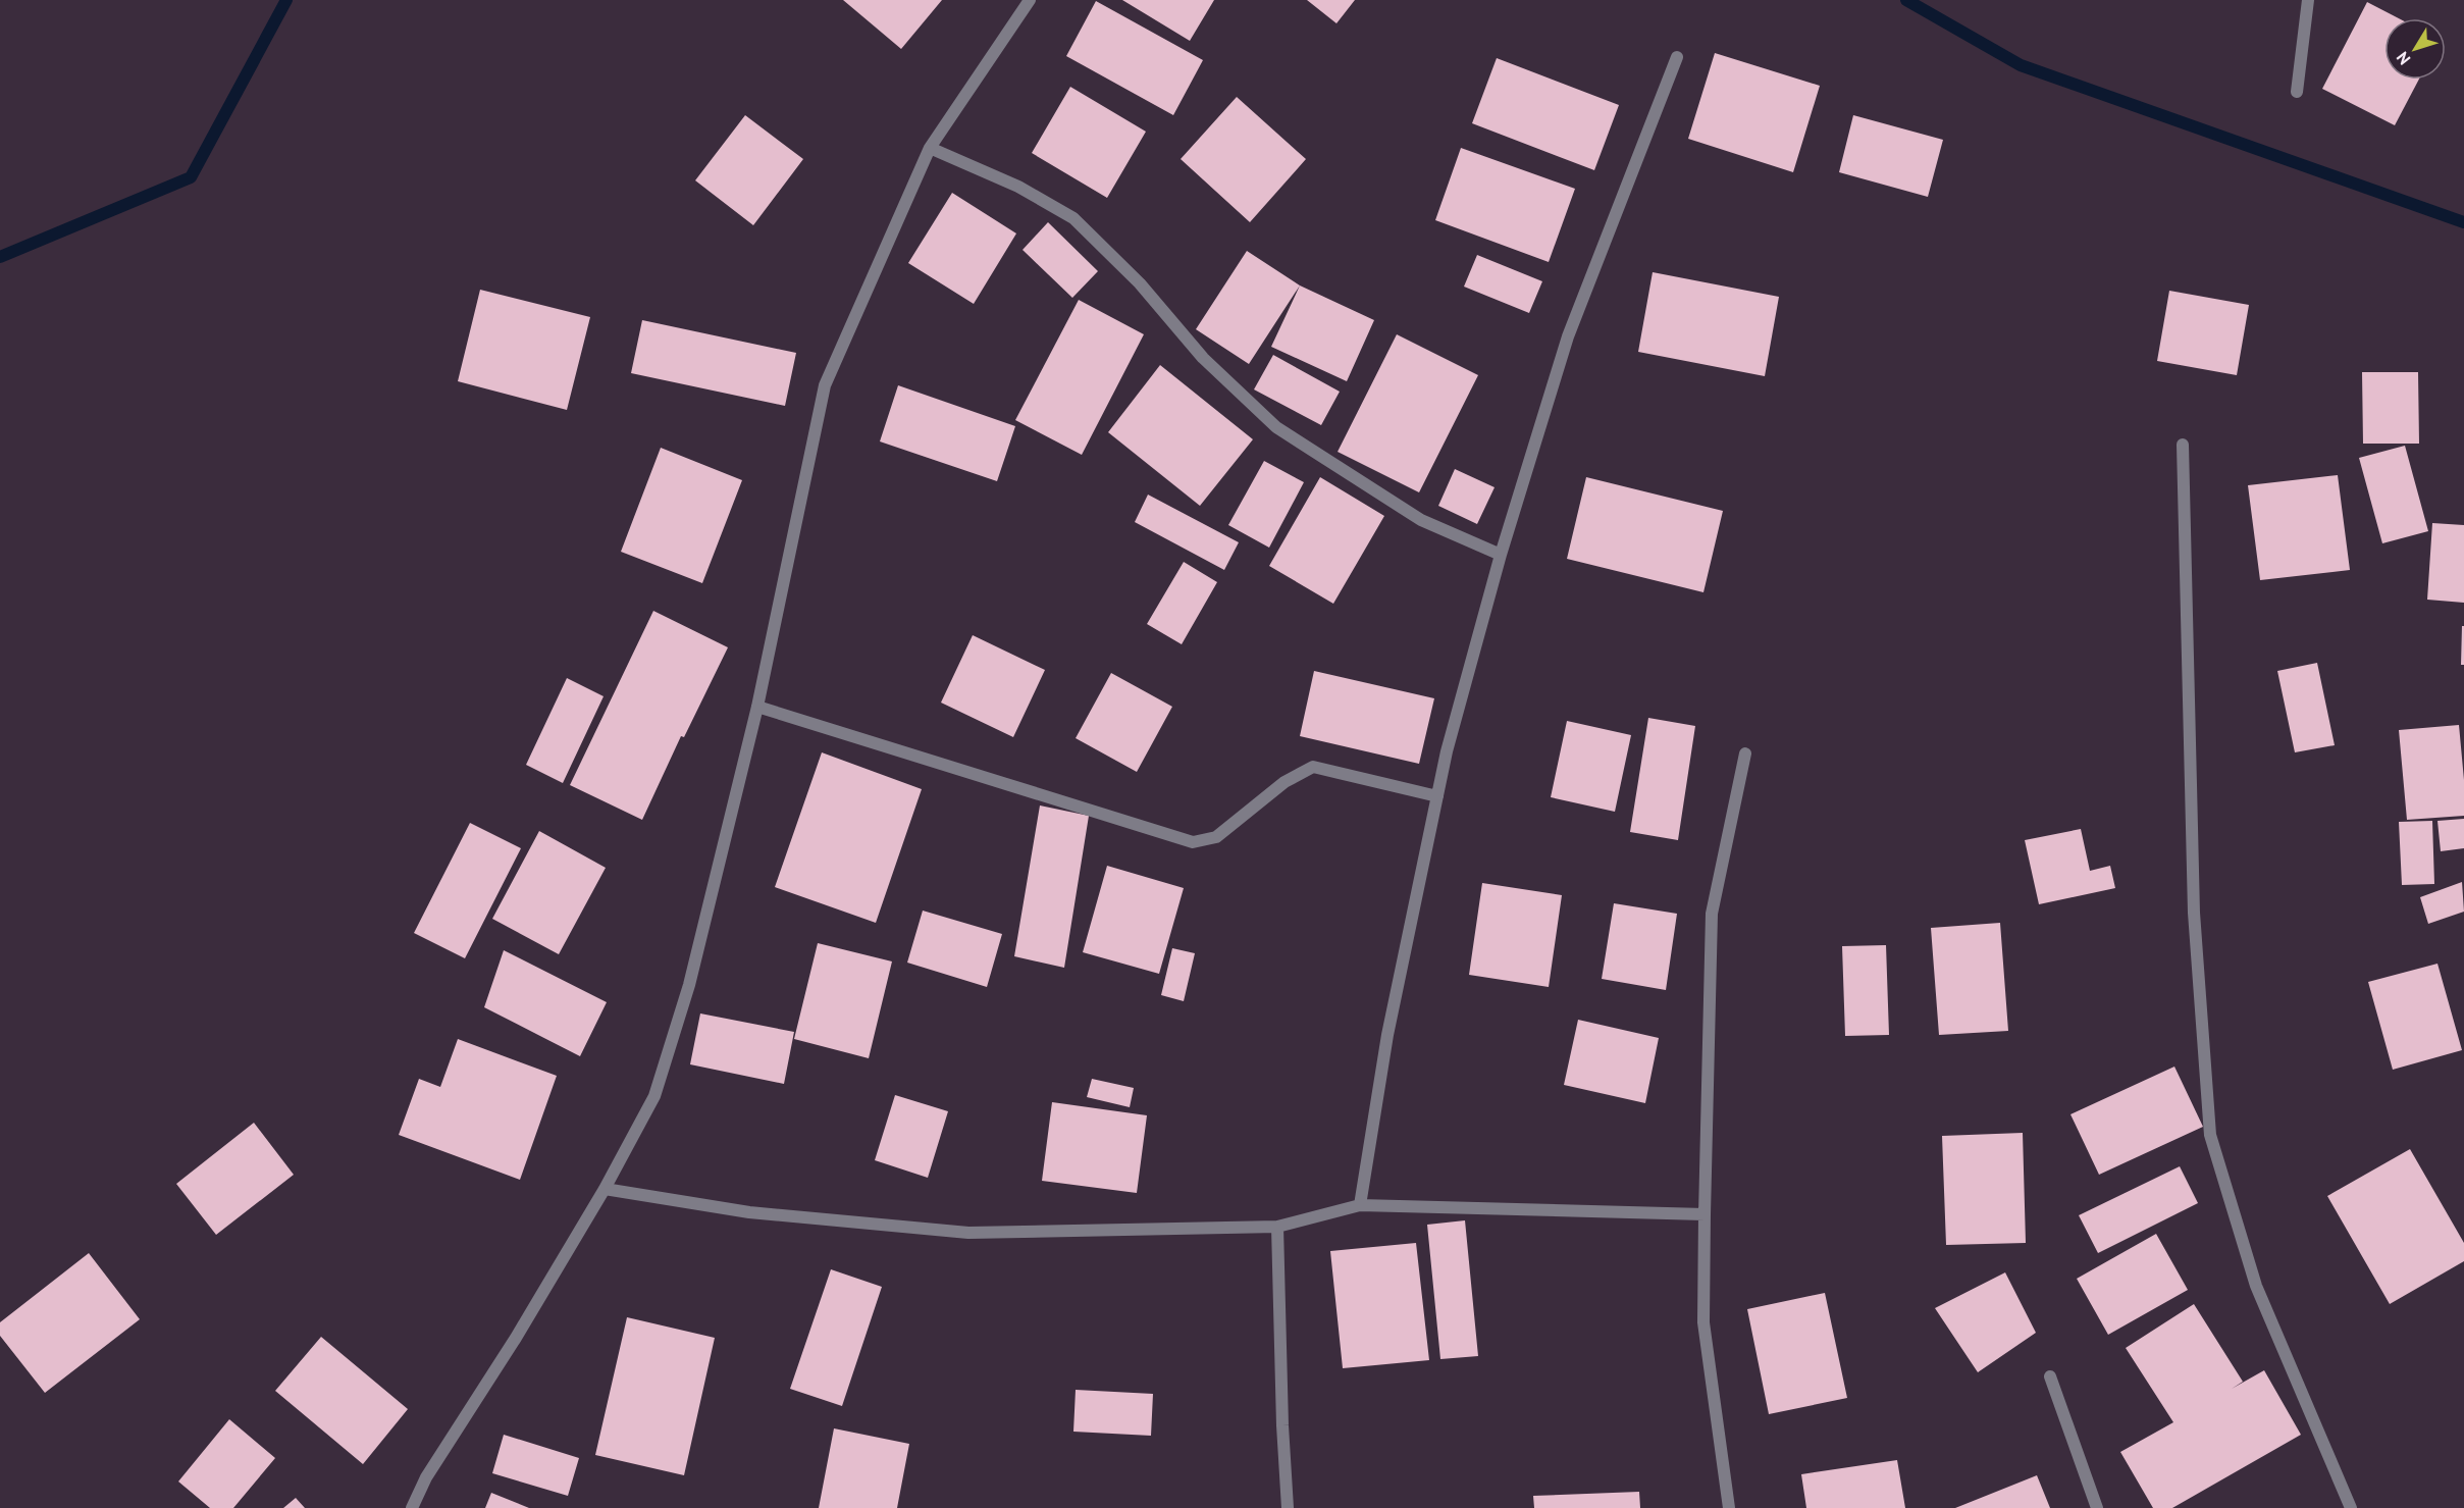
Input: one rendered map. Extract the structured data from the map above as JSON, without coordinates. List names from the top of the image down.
{
  "north": "bottom left"
}
